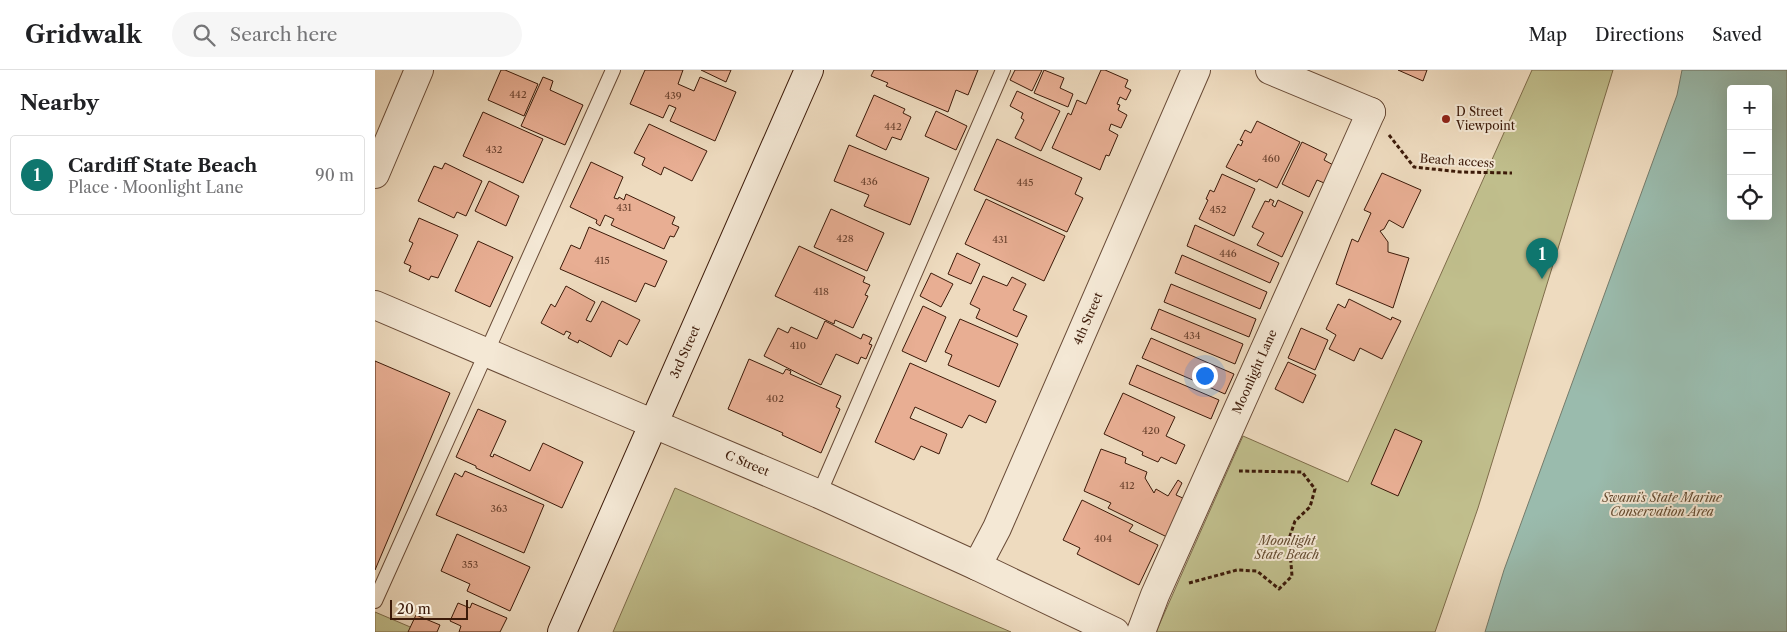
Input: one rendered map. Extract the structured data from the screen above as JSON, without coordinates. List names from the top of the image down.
{
  "streets": {
    "street": [
      "4th Street",
      "3rd Street",
      "Moonlight Lane",
      "C Street"
    ],
    "path": ["Beach access"]
  },
  "crossings": [
    ["Beach access", "Moonlight Lane"],
    ["4th Street", "C Street"],
    ["3rd Street", "C Street"]
  ],
  "parks": ["Swami's State Marine Conservation Area", "Moonlight State Beach"],
  "places": ["D Street Viewpoint"],
  "house_numbers": [
    "442",
    "439",
    "442",
    "432",
    "460",
    "436",
    "445",
    "431",
    "452",
    "428",
    "431",
    "446",
    "415",
    "418",
    "434",
    "410",
    "402",
    "420",
    "412",
    "363",
    "404",
    "353"
  ],
  "scale_bar": "20 m",
  "page": {
    "header": "Gridwalk",
    "search": "Search here",
    "nav": ["Map", "Directions", "Saved"],
    "heading": "Nearby",
    "map_buttons": ["+", "−"],
    "list": [
      {
        "mark": "1",
        "name": "Cardiff State Beach",
        "note": "Place · Moonlight Lane",
        "value": "90 m"
      }
    ],
    "pins": "1",
    "scale": "20 m"
  }
}
